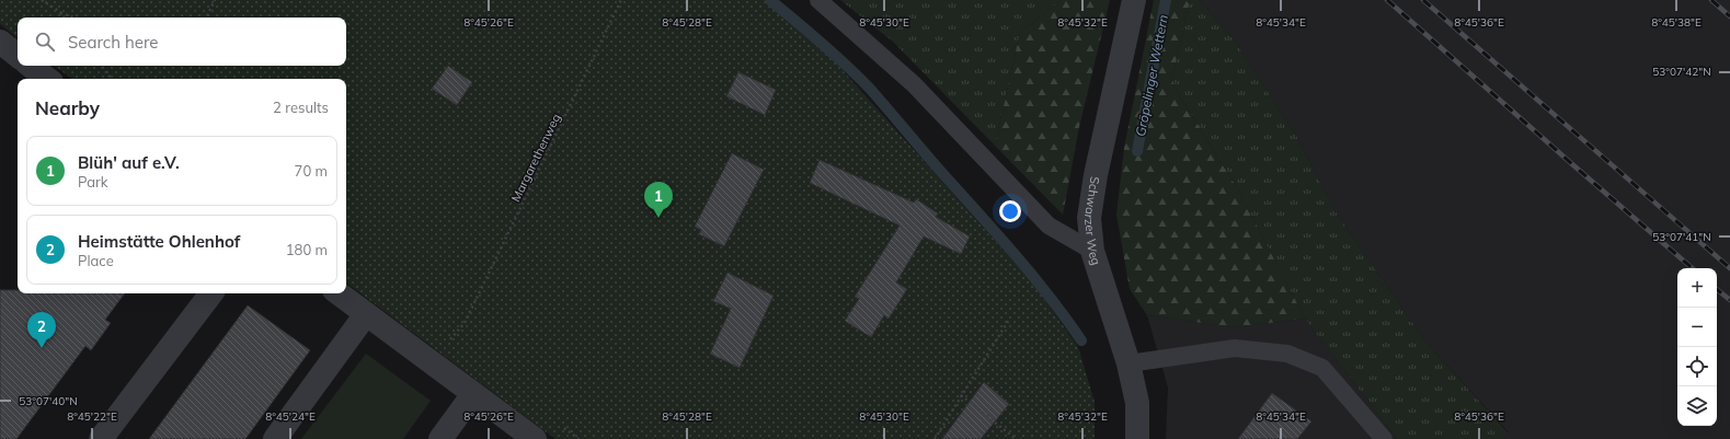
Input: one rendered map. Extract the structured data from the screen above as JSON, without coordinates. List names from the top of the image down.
{
  "streets": {
    "street": ["Schwarzer Weg"],
    "path": ["Margarethenweg"]
  },
  "water": ["Gröpelinger Wettern"],
  "page": {
    "search": "Search here",
    "heading": ["Nearby", "2 results"],
    "list": [
      {
        "mark": "1",
        "name": "Blüh' auf e.V.",
        "note": "Park",
        "value": "70 m"
      },
      {
        "mark": "2",
        "name": "Heimstätte Ohlenhof",
        "note": "Place",
        "value": "180 m"
      }
    ],
    "pins": ["1", "2"],
    "map_buttons": ["+", "−"]
  },
  "coordinates": [
    "8°45'26\"E",
    "8°45'28\"E",
    "8°45'30\"E",
    "8°45'32\"E",
    "8°45'34\"E",
    "8°45'36\"E",
    "8°45'38\"E",
    "53°07'42\"N",
    "53°07'41\"N",
    "53°07'40\"N",
    "8°45'22\"E",
    "8°45'24\"E"
  ]
}
